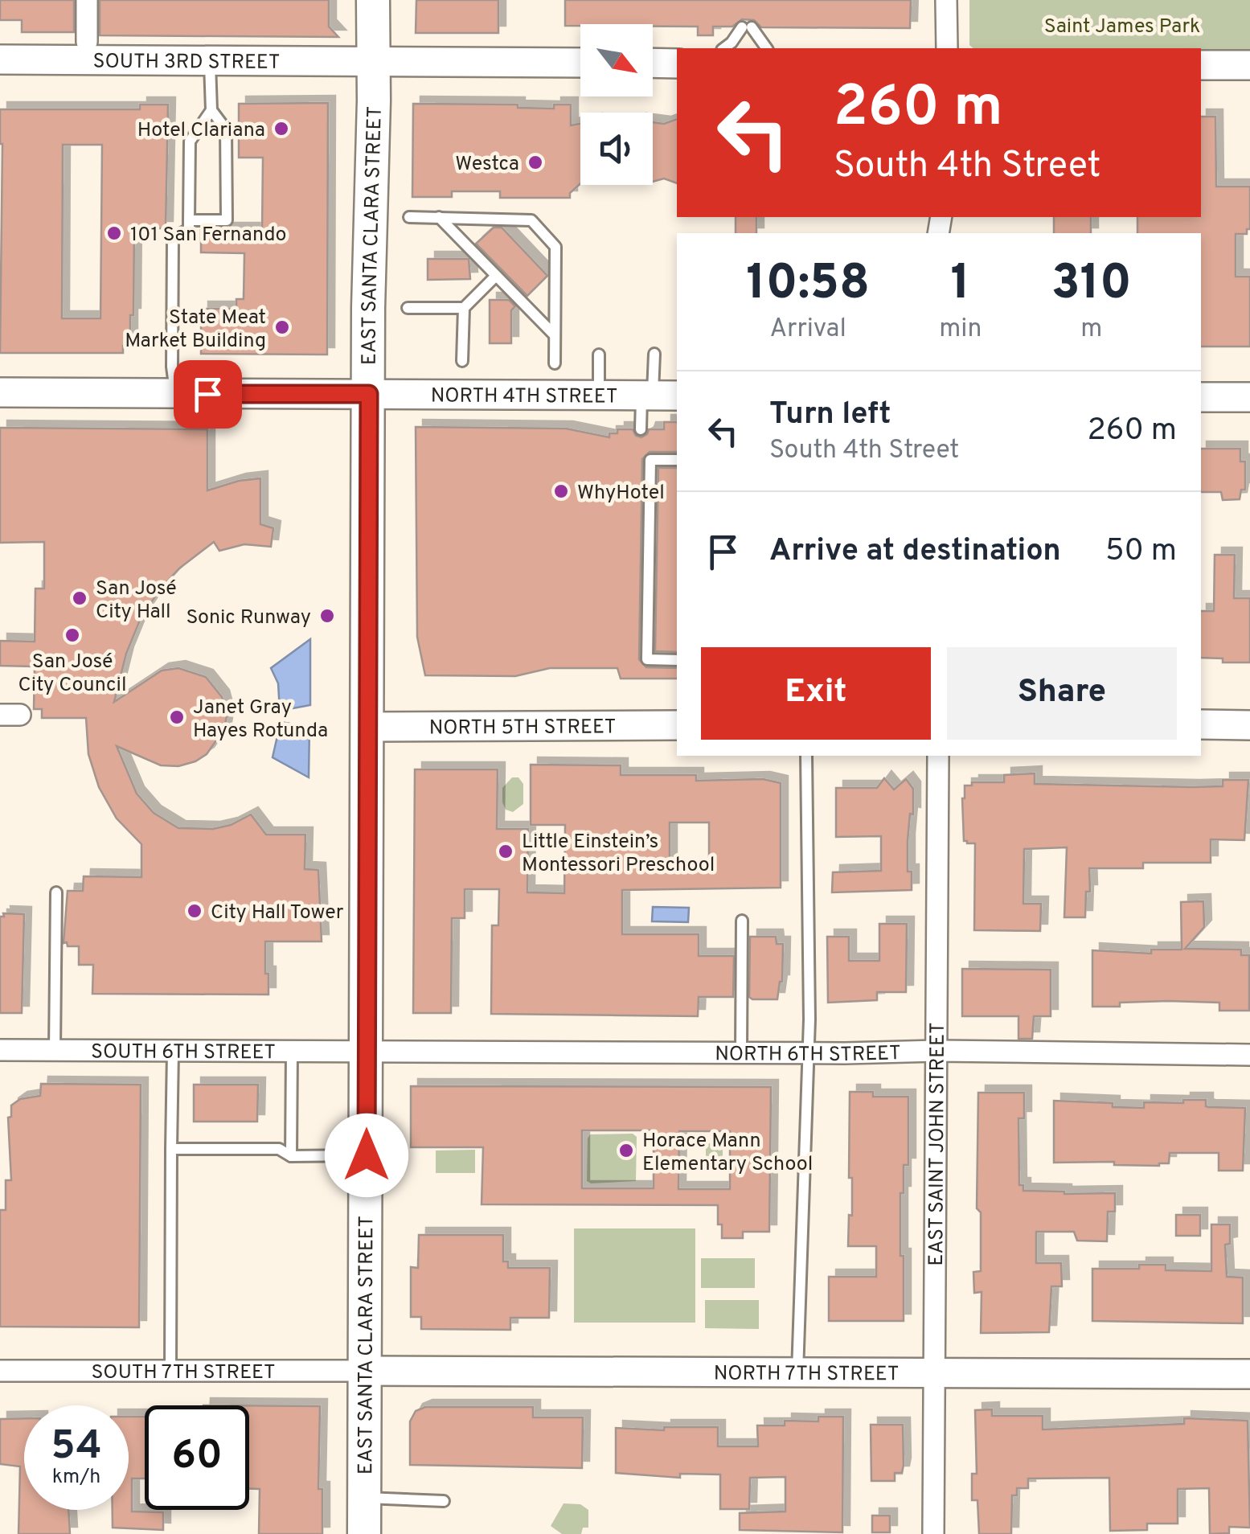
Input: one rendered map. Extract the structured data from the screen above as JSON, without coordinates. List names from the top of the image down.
{
  "streets": {
    "main road": ["EAST SANTA CLARA STREET"],
    "street": [
      "SOUTH 3RD STREET",
      "NORTH 4TH STREET",
      "NORTH 5TH STREET",
      "SOUTH 6TH STREET",
      "NORTH 6TH STREET",
      "EAST SAINT JOHN STREET",
      "SOUTH 7TH STREET",
      "NORTH 7TH STREET"
    ]
  },
  "crossings": [
    ["SOUTH 3RD STREET", "EAST SANTA CLARA STREET"],
    ["EAST SANTA CLARA STREET", "NORTH 4TH STREET"],
    ["EAST SANTA CLARA STREET", "NORTH 5TH STREET"],
    ["EAST SANTA CLARA STREET", "SOUTH 6TH STREET"],
    ["EAST SANTA CLARA STREET", "NORTH 6TH STREET"],
    ["EAST SANTA CLARA STREET", "SOUTH 7TH STREET"],
    ["EAST SANTA CLARA STREET", "NORTH 7TH STREET"],
    ["SOUTH 6TH STREET", "NORTH 6TH STREET"],
    ["NORTH 6TH STREET", "EAST SAINT JOHN STREET"],
    ["EAST SAINT JOHN STREET", "NORTH 7TH STREET"],
    ["SOUTH 7TH STREET", "NORTH 7TH STREET"]
  ],
  "parks": ["Saint James Park"],
  "places": [
    "Hotel Clariana",
    "Westca",
    "101 San Fernando",
    "State Meat Market Building",
    "WhyHotel",
    "San José City Hall",
    "Sonic Runway",
    "San José City Council",
    "Janet Gray Hayes Rotunda",
    "Little Einstein’s Montessori Preschool",
    "City Hall Tower",
    "Horace Mann Elementary School"
  ],
  "north": "bottom right",
  "page": {
    "turn": ["260 m", "South 4th Street"],
    "eta": [
      "10:58",
      "Arrival",
      "1",
      "min",
      "310",
      "m"
    ],
    "list": [
      {
        "name": "Turn left",
        "note": "South 4th Street",
        "value": "260 m"
      },
      {
        "name": "Arrive at destination",
        "value": "50 m"
      }
    ],
    "buttons": ["Exit", "Share"],
    "speed": "54 km/h",
    "limit": "60"
  }
}
